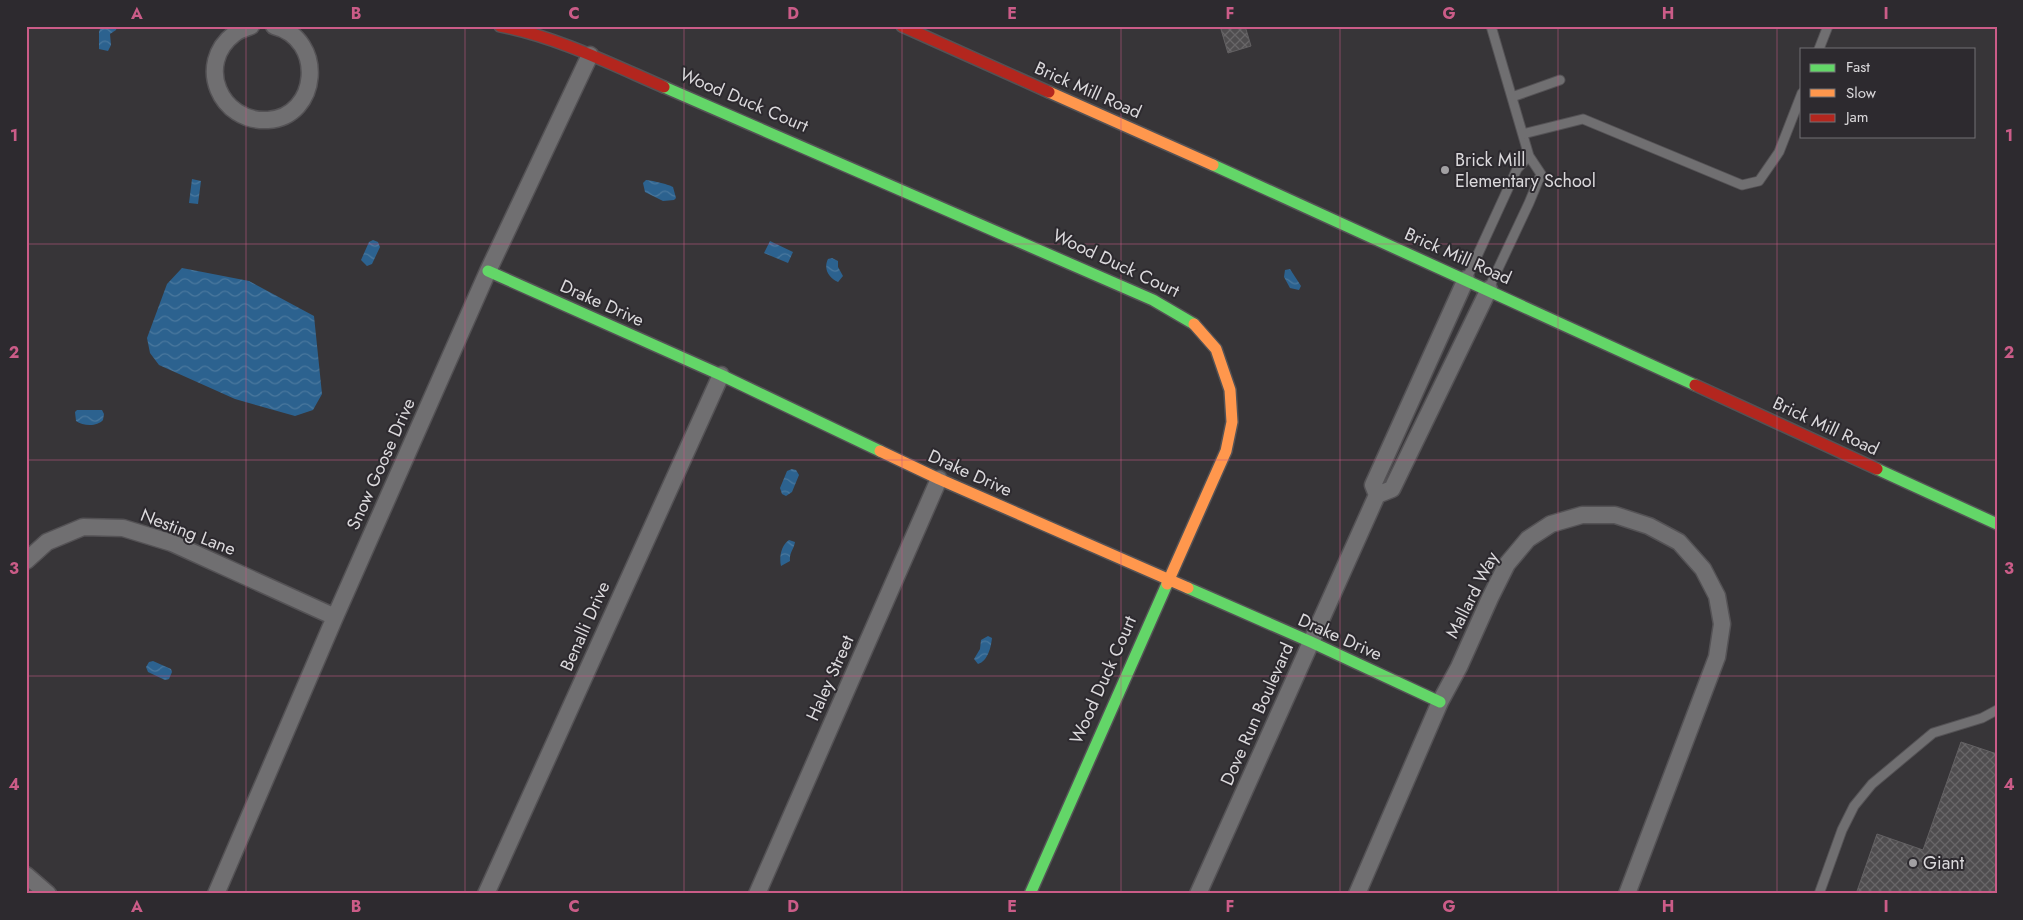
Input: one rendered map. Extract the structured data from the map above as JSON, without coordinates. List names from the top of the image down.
{
  "streets": {
    "street": [
      "Brick Mill Road",
      "Wood Duck Court",
      "Drake Drive",
      "Snow Goose Drive",
      "Nesting Lane",
      "Mallard Way",
      "Benalli Drive",
      "Haley Street",
      "Dove Run Boulevard"
    ]
  },
  "crossings": [
    ["Brick Mill Road", "Dove Run Boulevard"],
    ["Wood Duck Court", "Drake Drive"],
    ["Wood Duck Court", "Snow Goose Drive"],
    ["Drake Drive", "Snow Goose Drive"],
    ["Drake Drive", "Mallard Way"],
    ["Drake Drive", "Benalli Drive"],
    ["Drake Drive", "Haley Street"],
    ["Drake Drive", "Dove Run Boulevard"],
    ["Snow Goose Drive", "Nesting Lane"]
  ],
  "places": ["Brick Mill Elementary School", "Giant"],
  "legend": ["Fast", "Slow", "Jam"],
  "grid": {
    "columns": [
      "A",
      "B",
      "C",
      "D",
      "E",
      "F",
      "G",
      "H",
      "I"
    ],
    "rows": [
      "1",
      "2",
      "3",
      "4"
    ]
  }
}
